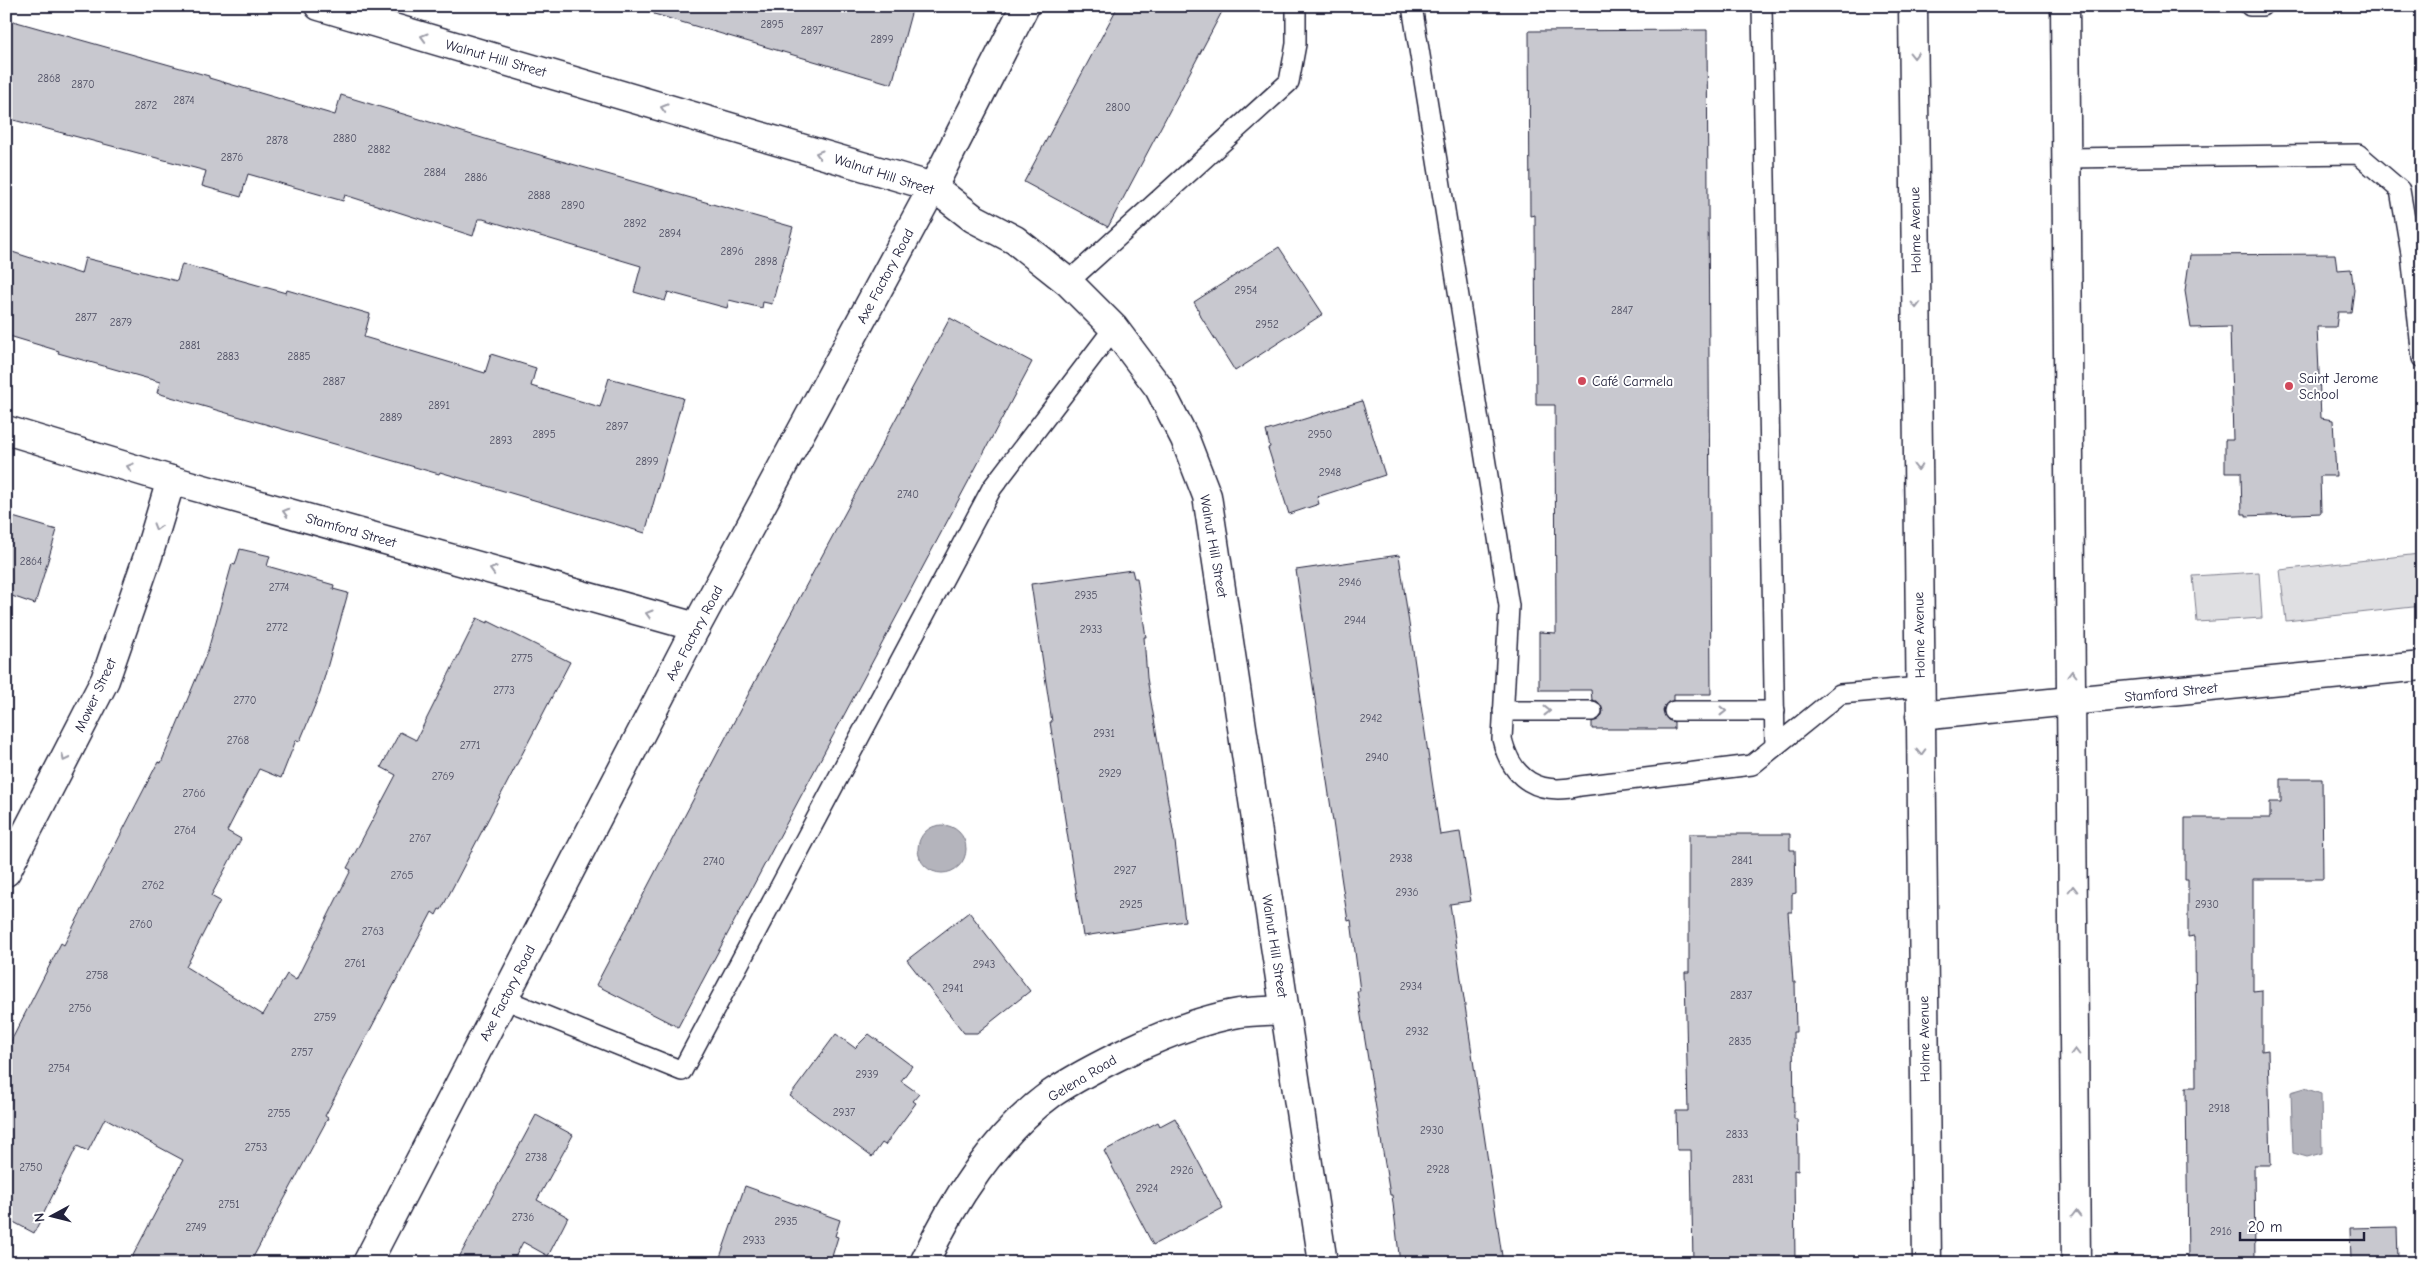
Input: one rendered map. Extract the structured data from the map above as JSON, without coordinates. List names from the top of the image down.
{
  "streets": {
    "street": [
      "Walnut Hill Street",
      "Holme Avenue",
      "Axe Factory Road",
      "Stamford Street",
      "Mower Street",
      "Gelena Road"
    ]
  },
  "crossings": [
    ["Walnut Hill Street", "Axe Factory Road"],
    ["Walnut Hill Street", "Gelena Road"],
    ["Holme Avenue", "Stamford Street"],
    ["Axe Factory Road", "Stamford Street"],
    ["Stamford Street", "Mower Street"]
  ],
  "one_way": ["Stamford Street", "Mower Street"],
  "places": ["Café Carmela", "Saint Jerome School"],
  "house_numbers": [
    "2895",
    "2897",
    "2899",
    "2868",
    "2870",
    "2874",
    "2872",
    "2800",
    "2880",
    "2878",
    "2882",
    "2876",
    "2884",
    "2886",
    "2888",
    "2890",
    "2892",
    "2894",
    "2896",
    "2898",
    "2954",
    "2847",
    "2877",
    "2879",
    "2952",
    "2881",
    "2883",
    "2885",
    "2887",
    "2891",
    "2889",
    "2897",
    "2895",
    "2950",
    "2893",
    "2899",
    "2948",
    "2740",
    "2864",
    "2946",
    "2774",
    "2935",
    "2944",
    "2772",
    "2933",
    "2775",
    "2773",
    "2770",
    "2942",
    "2931",
    "2768",
    "2771",
    "2940",
    "2929",
    "2769",
    "2766",
    "2764",
    "2767",
    "2938",
    "2841",
    "2740",
    "2927",
    "2765",
    "2839",
    "2762",
    "2936",
    "2925",
    "2930",
    "2760",
    "2763",
    "2761",
    "2943",
    "2758",
    "2934",
    "2941",
    "2837",
    "2756",
    "2759",
    "2932",
    "2835",
    "2757",
    "2754",
    "2939",
    "2918",
    "2937",
    "2755",
    "2930",
    "2833",
    "2753",
    "2738",
    "2750",
    "2928",
    "2926",
    "2831",
    "2924",
    "2751",
    "2736",
    "2935",
    "2749",
    "2916",
    "2933"
  ],
  "scale_bar": "20 m",
  "north": "left"
}
